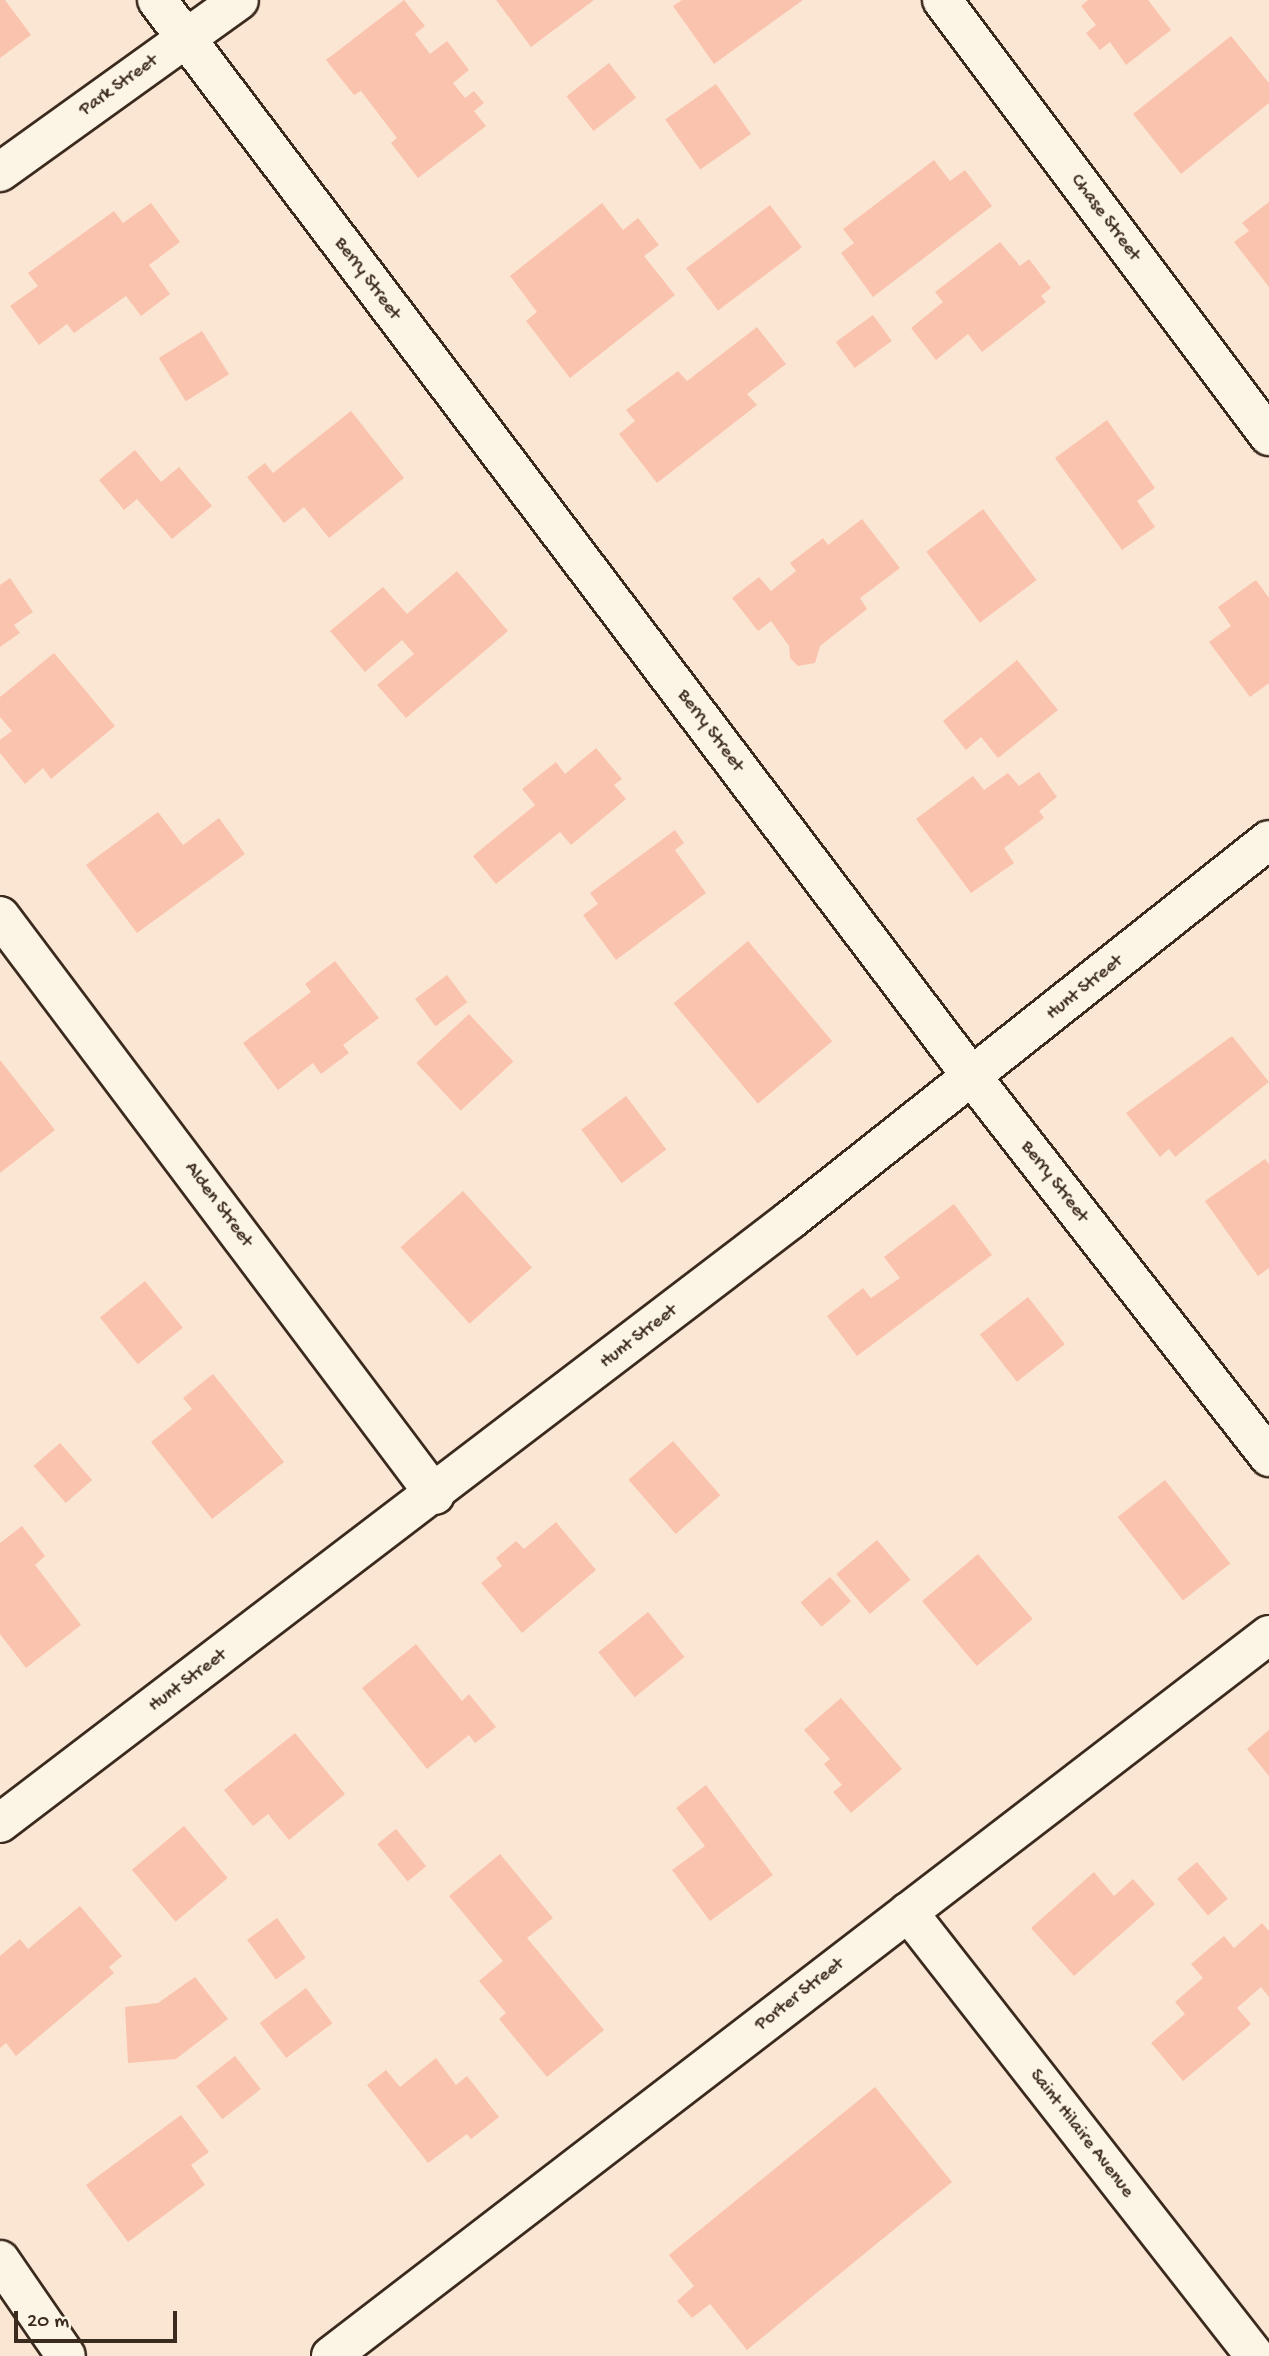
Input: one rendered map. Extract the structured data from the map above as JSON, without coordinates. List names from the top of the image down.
{
  "streets": {
    "street": [
      "Park Street",
      "Chase Street",
      "Berry Street",
      "Hunt Street",
      "Alden Street",
      "Porter Street",
      "Saint Hilaire Avenue"
    ]
  },
  "crossings": [
    ["Park Street", "Berry Street"],
    ["Berry Street", "Hunt Street"],
    ["Hunt Street", "Alden Street"],
    ["Porter Street", "Saint Hilaire Avenue"]
  ],
  "scale_bar": "20 m"
}
